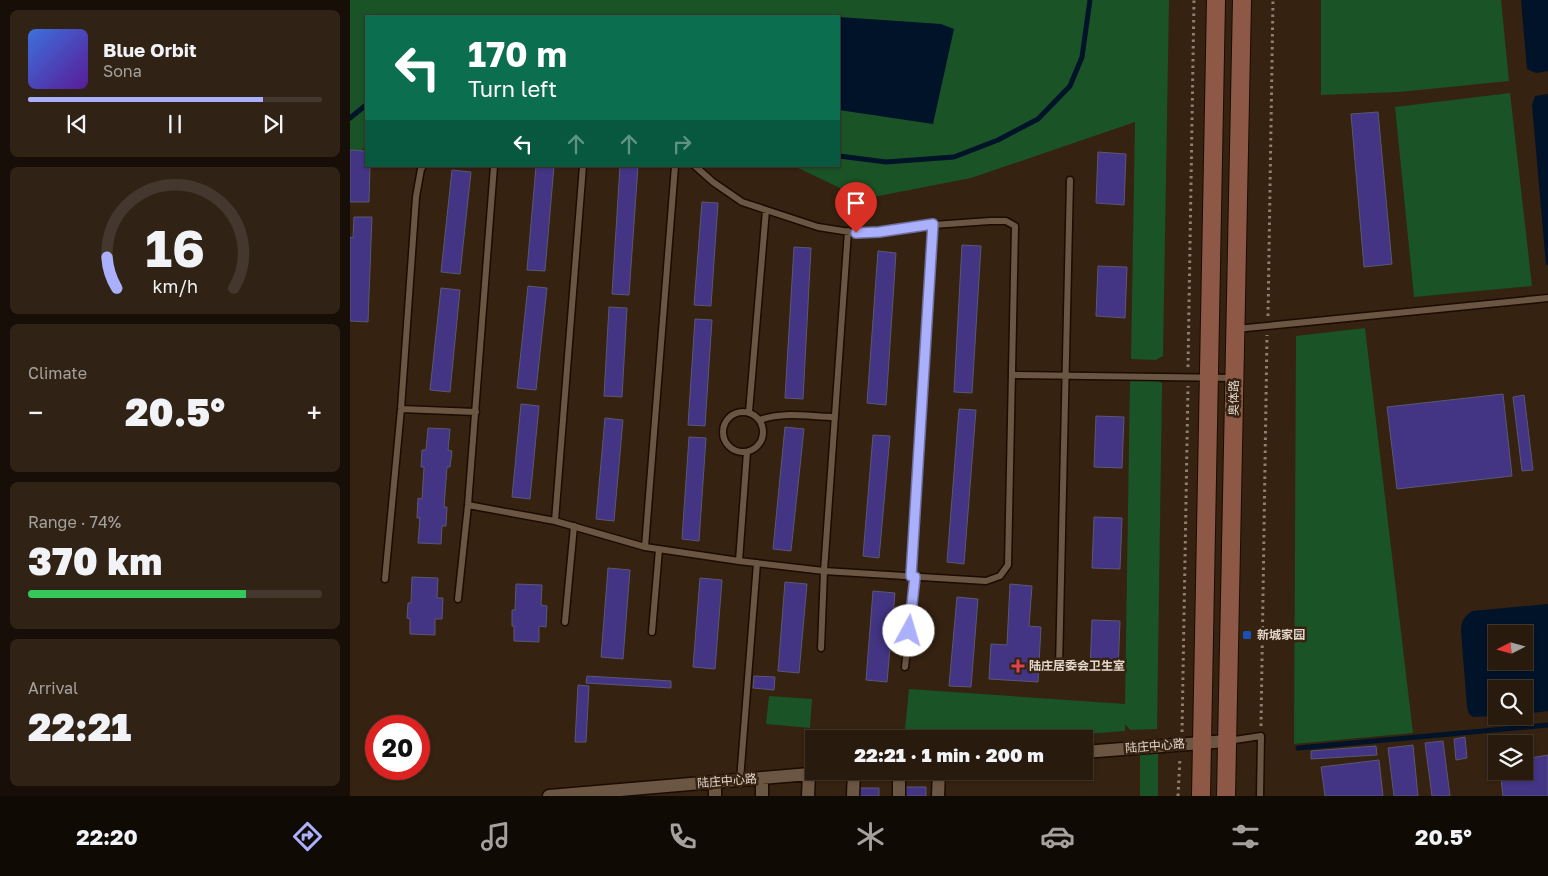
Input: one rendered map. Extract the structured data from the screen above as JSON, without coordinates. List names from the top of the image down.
{
  "streets": {
    "main road": ["奥体路"],
    "street": ["陆庄中心路"]
  },
  "crossings": [
    ["奥体路", "陆庄中心路"]
  ],
  "places": {
    "transit": ["新城家园"],
    "health": ["陆庄居委会卫生室"]
  },
  "north": "left",
  "page": {
    "turn": ["170 m", "Turn left"],
    "song": ["Blue Orbit", "Sona"],
    "tile": [
      "Climate",
      ["Range · 74%", "370 km"],
      ["Arrival", "22:21"]
    ],
    "heat": ["−", "20.5°", "+"],
    "limit": "20",
    "trip": "22:21 · 1 min · 200 m",
    "tabs": ["22:20", "20.5°"],
    "gauge": ["16", "km/h"]
  }
}
